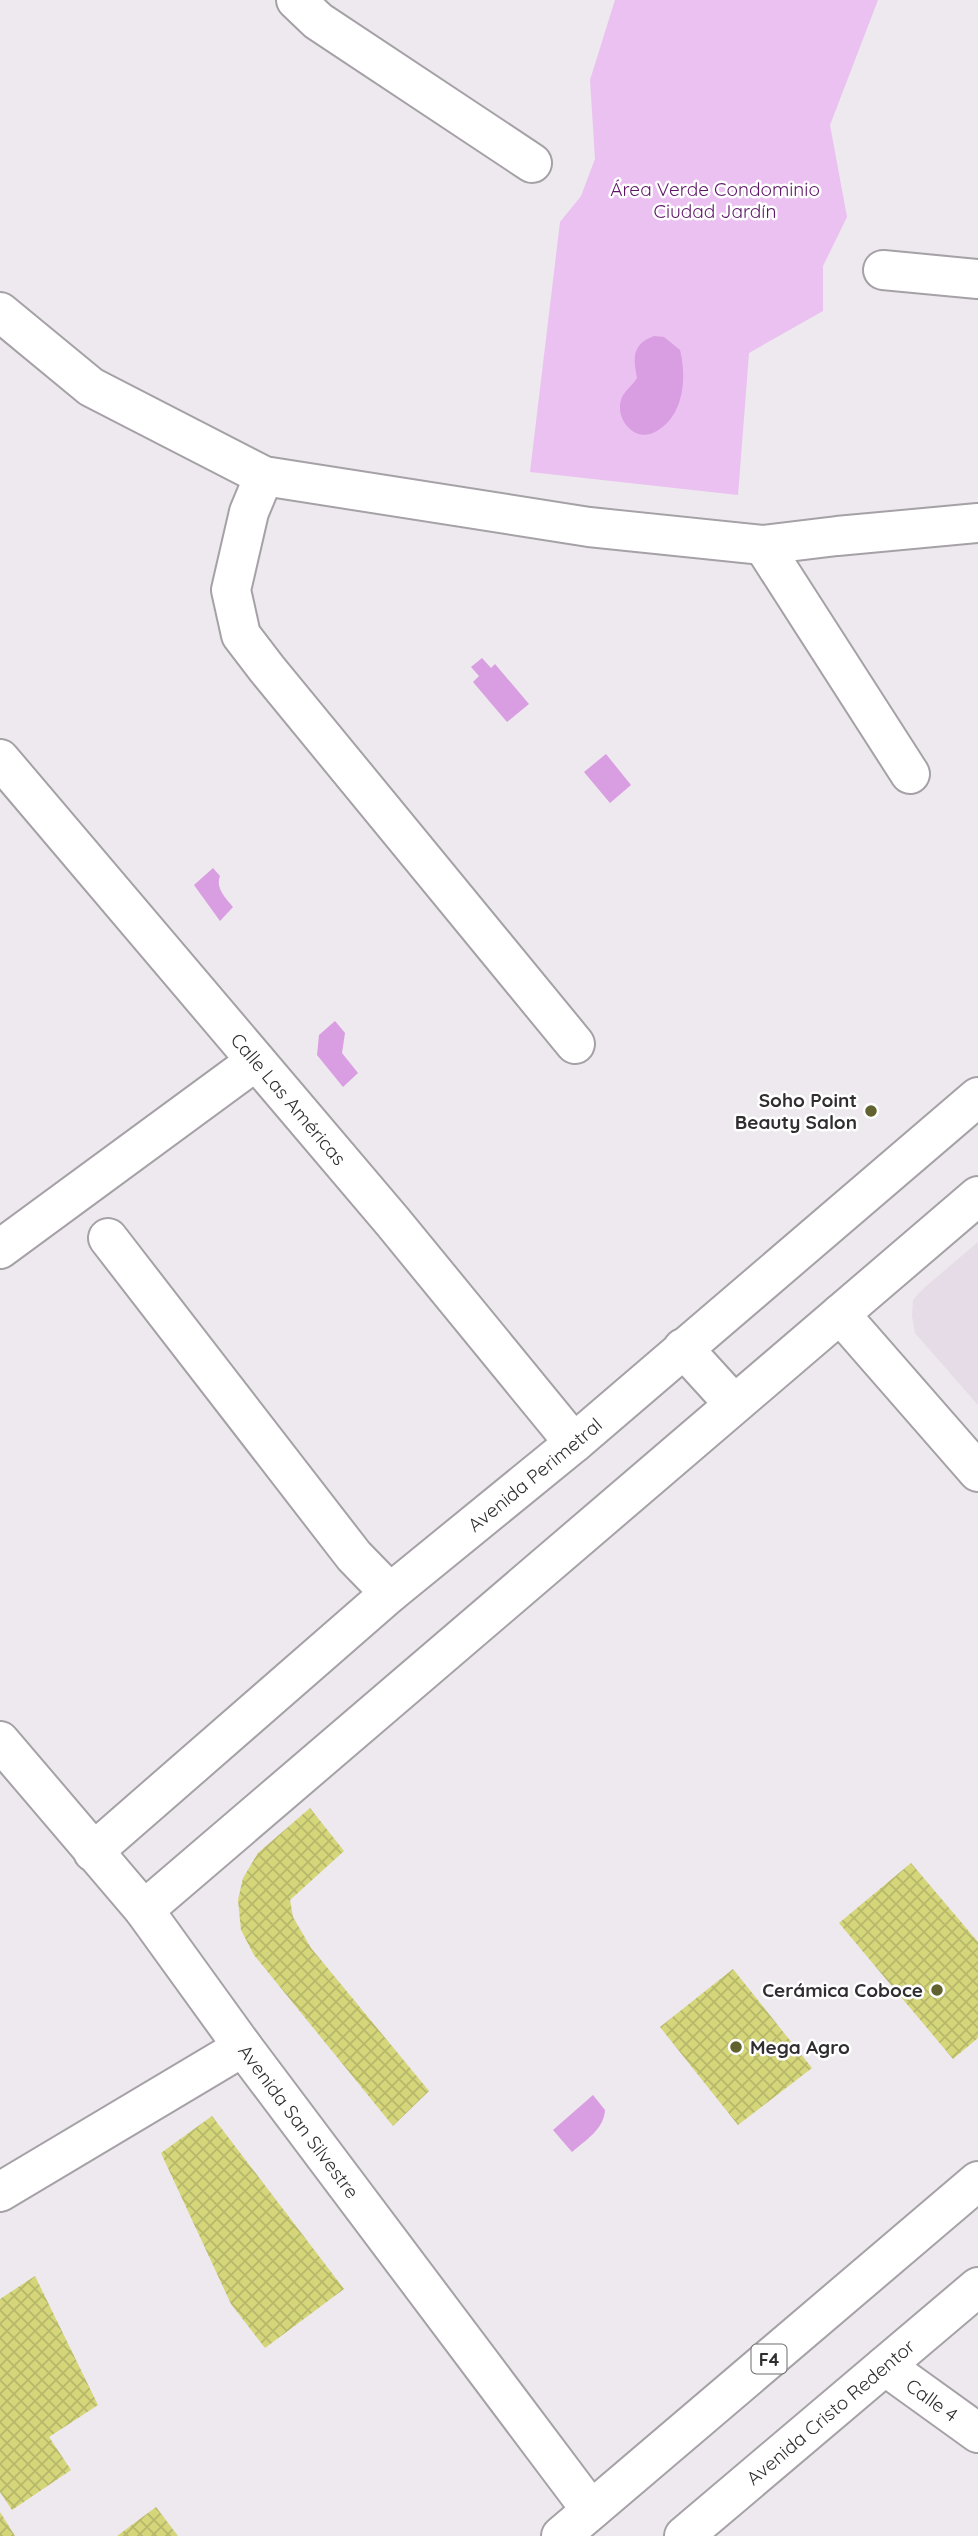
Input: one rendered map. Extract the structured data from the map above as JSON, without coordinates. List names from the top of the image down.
{
  "streets": {
    "main road": [
      "Calle Las Américas",
      "Avenida Perimetral",
      "Avenida San Silvestre",
      "F4",
      "Calle 4",
      "Avenida Cristo Redentor"
    ]
  },
  "crossings": [
    ["Calle Las Américas", "Avenida Perimetral"],
    ["Avenida Perimetral", "Avenida San Silvestre"],
    ["Avenida San Silvestre", "F4"],
    ["Calle 4", "Avenida Cristo Redentor"]
  ],
  "parks": ["Área Verde Condominio Ciudad Jardín"],
  "places": ["Soho Point Beauty Salon", "Cerámica Coboce", "Mega Agro"]
}
